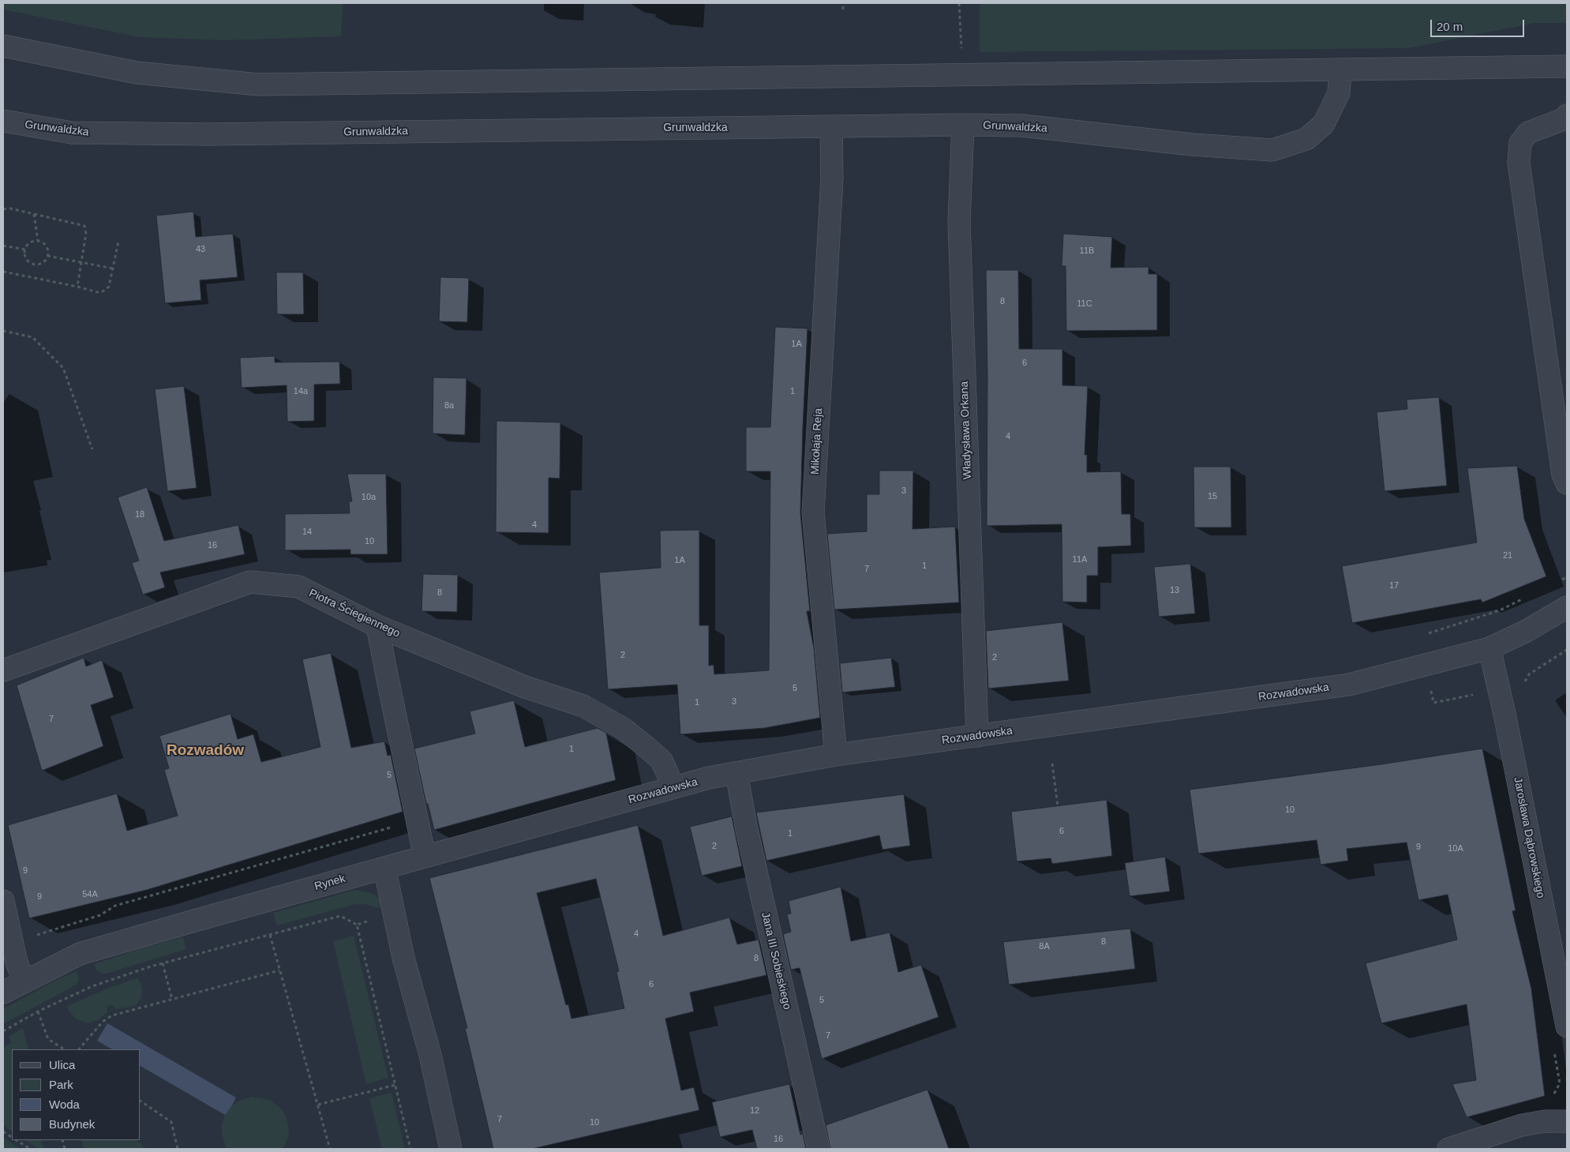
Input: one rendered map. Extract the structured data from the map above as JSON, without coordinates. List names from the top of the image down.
{
  "streets": {
    "street": [
      "Grunwaldzka",
      "Władysława Orkana",
      "Mikołaja Reja",
      "Piotra Ściegiennego",
      "Rozwadowska",
      "Jarosława Dąbrowskiego",
      "Rynek",
      "Jana III Sobieskiego"
    ]
  },
  "crossings": [
    ["Grunwaldzka", "Władysława Orkana"],
    ["Grunwaldzka", "Mikołaja Reja"],
    ["Władysława Orkana", "Rozwadowska"],
    ["Mikołaja Reja", "Rozwadowska"],
    ["Piotra Ściegiennego", "Rozwadowska"],
    ["Rozwadowska", "Jarosława Dąbrowskiego"],
    ["Rozwadowska", "Rynek"],
    ["Rozwadowska", "Jana III Sobieskiego"]
  ],
  "districts": ["Rozwadów"],
  "house_numbers": [
    "43",
    "11B",
    "8",
    "11C",
    "1A",
    "6",
    "14a",
    "1",
    "8a",
    "4",
    "3",
    "15",
    "10a",
    "18",
    "4",
    "14",
    "10",
    "16",
    "21",
    "11A",
    "1A",
    "1",
    "7",
    "17",
    "13",
    "8",
    "2",
    "2",
    "5",
    "3",
    "1",
    "7",
    "1",
    "5",
    "10",
    "6",
    "1",
    "2",
    "9",
    "10A",
    "9",
    "54A",
    "9",
    "4",
    "8",
    "8A",
    "8",
    "6",
    "5",
    "7",
    "12",
    "7",
    "10",
    "16"
  ],
  "legend": [
    "Ulica",
    "Park",
    "Woda",
    "Budynek"
  ],
  "scale_bar": "20 m"
}
